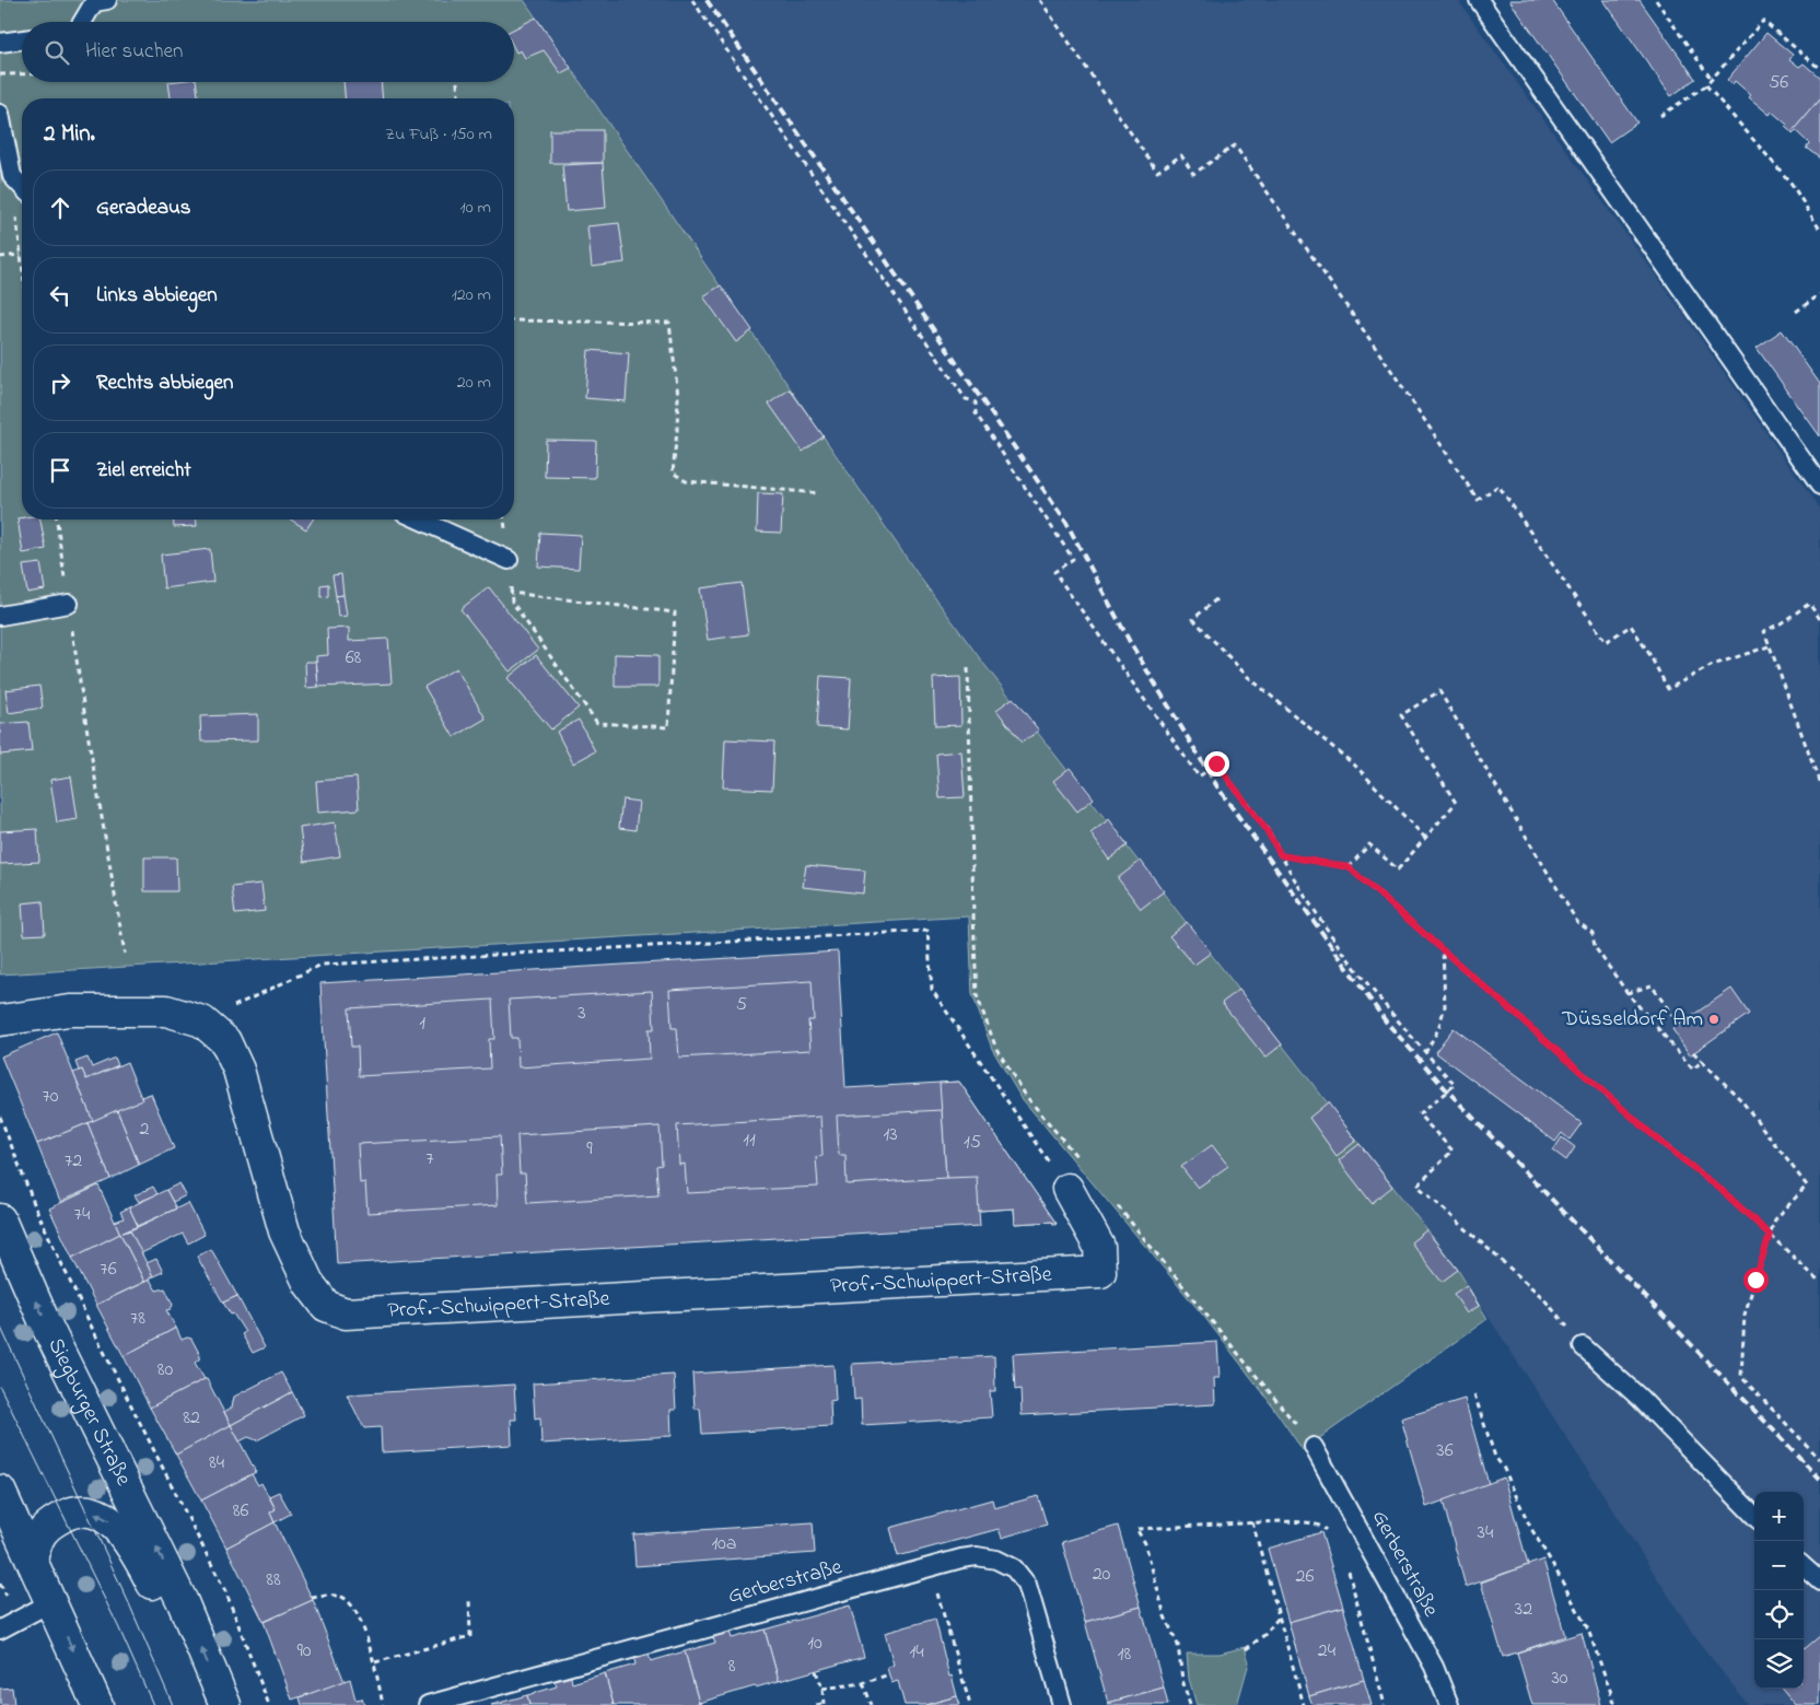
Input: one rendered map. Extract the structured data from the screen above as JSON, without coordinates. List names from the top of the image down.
{
  "streets": {
    "street": ["Prof.-Schwippert-Straße", "Siegburger Straße"],
    "lane": ["Gerberstraße"]
  },
  "places": ["Düsseldorf Am"],
  "house_numbers": [
    "56",
    "68",
    "5",
    "3",
    "1",
    "70",
    "2",
    "13",
    "11",
    "15",
    "9",
    "7",
    "72",
    "74",
    "76",
    "78",
    "80",
    "82",
    "36",
    "84",
    "86",
    "34",
    "10a",
    "20",
    "26",
    "88",
    "32",
    "10",
    "90",
    "24",
    "14",
    "18",
    "8",
    "30"
  ],
  "page": {
    "search": "Hier suchen",
    "heading": ["2 Min.", "Zu Fuß · 150 m"],
    "list": [
      ["Geradeaus", "10 m"],
      ["Links abbiegen", "120 m"],
      ["Rechts abbiegen", "20 m"],
      "Ziel erreicht"
    ],
    "map_buttons": ["+", "−"]
  }
}
